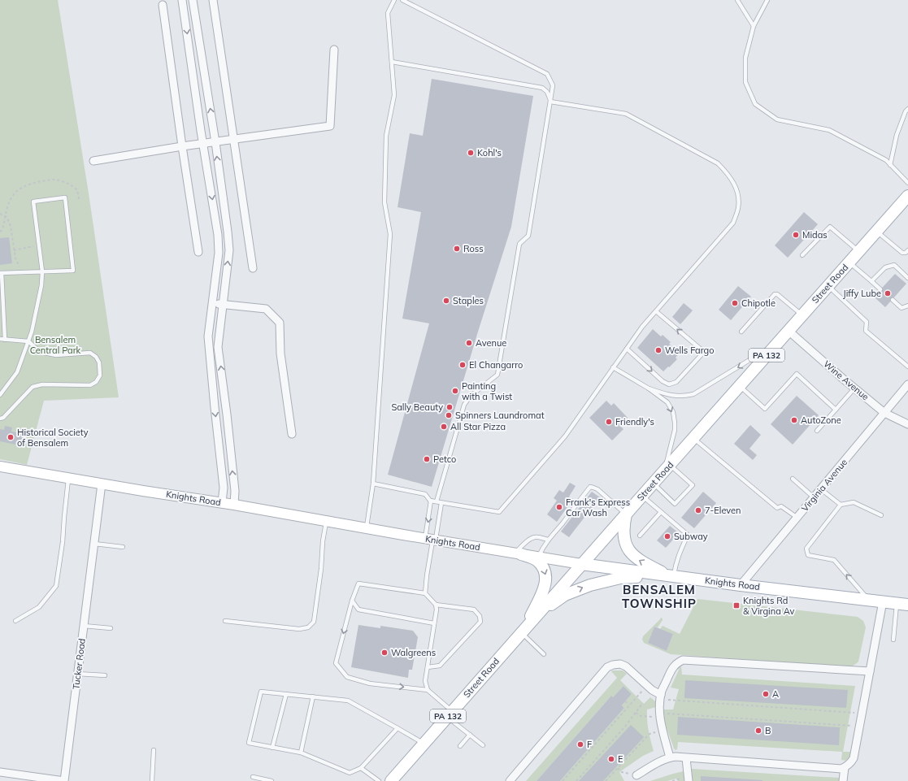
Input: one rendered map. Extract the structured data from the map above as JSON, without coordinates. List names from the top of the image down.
{
  "streets": {
    "main road": ["Street Road", "PA 132", "Knights Road"],
    "street": ["Wine Avenue", "Virginia Avenue", "Tucker Road"]
  },
  "crossings": [
    ["Street Road", "Wine Avenue"],
    ["Street Road", "Knights Road"],
    ["Wine Avenue", "Virginia Avenue"],
    ["Virginia Avenue", "Knights Road"],
    ["Knights Road", "Tucker Road"]
  ],
  "districts": ["BENSALEM TOWNSHIP"],
  "parks": ["Bensalem Central Park"],
  "places": {
    "other": [
      "Kohl's",
      "Midas",
      "Ross",
      "Jiffy Lube",
      "Staples",
      "Chipotle",
      "Avenue",
      "Wells Fargo",
      "El Changarro",
      "Painting with a Twist",
      "Sally Beauty",
      "Spinners Laundromat",
      "AutoZone",
      "Friendly's",
      "All Star Pizza",
      "Historical Society of Bensalem",
      "Petco",
      "Frank's Express Car Wash",
      "7-Eleven",
      "Subway",
      "Walgreens",
      "A",
      "B",
      "F",
      "E"
    ],
    "transit": ["Knights Rd & Virgina Av"]
  }
}
